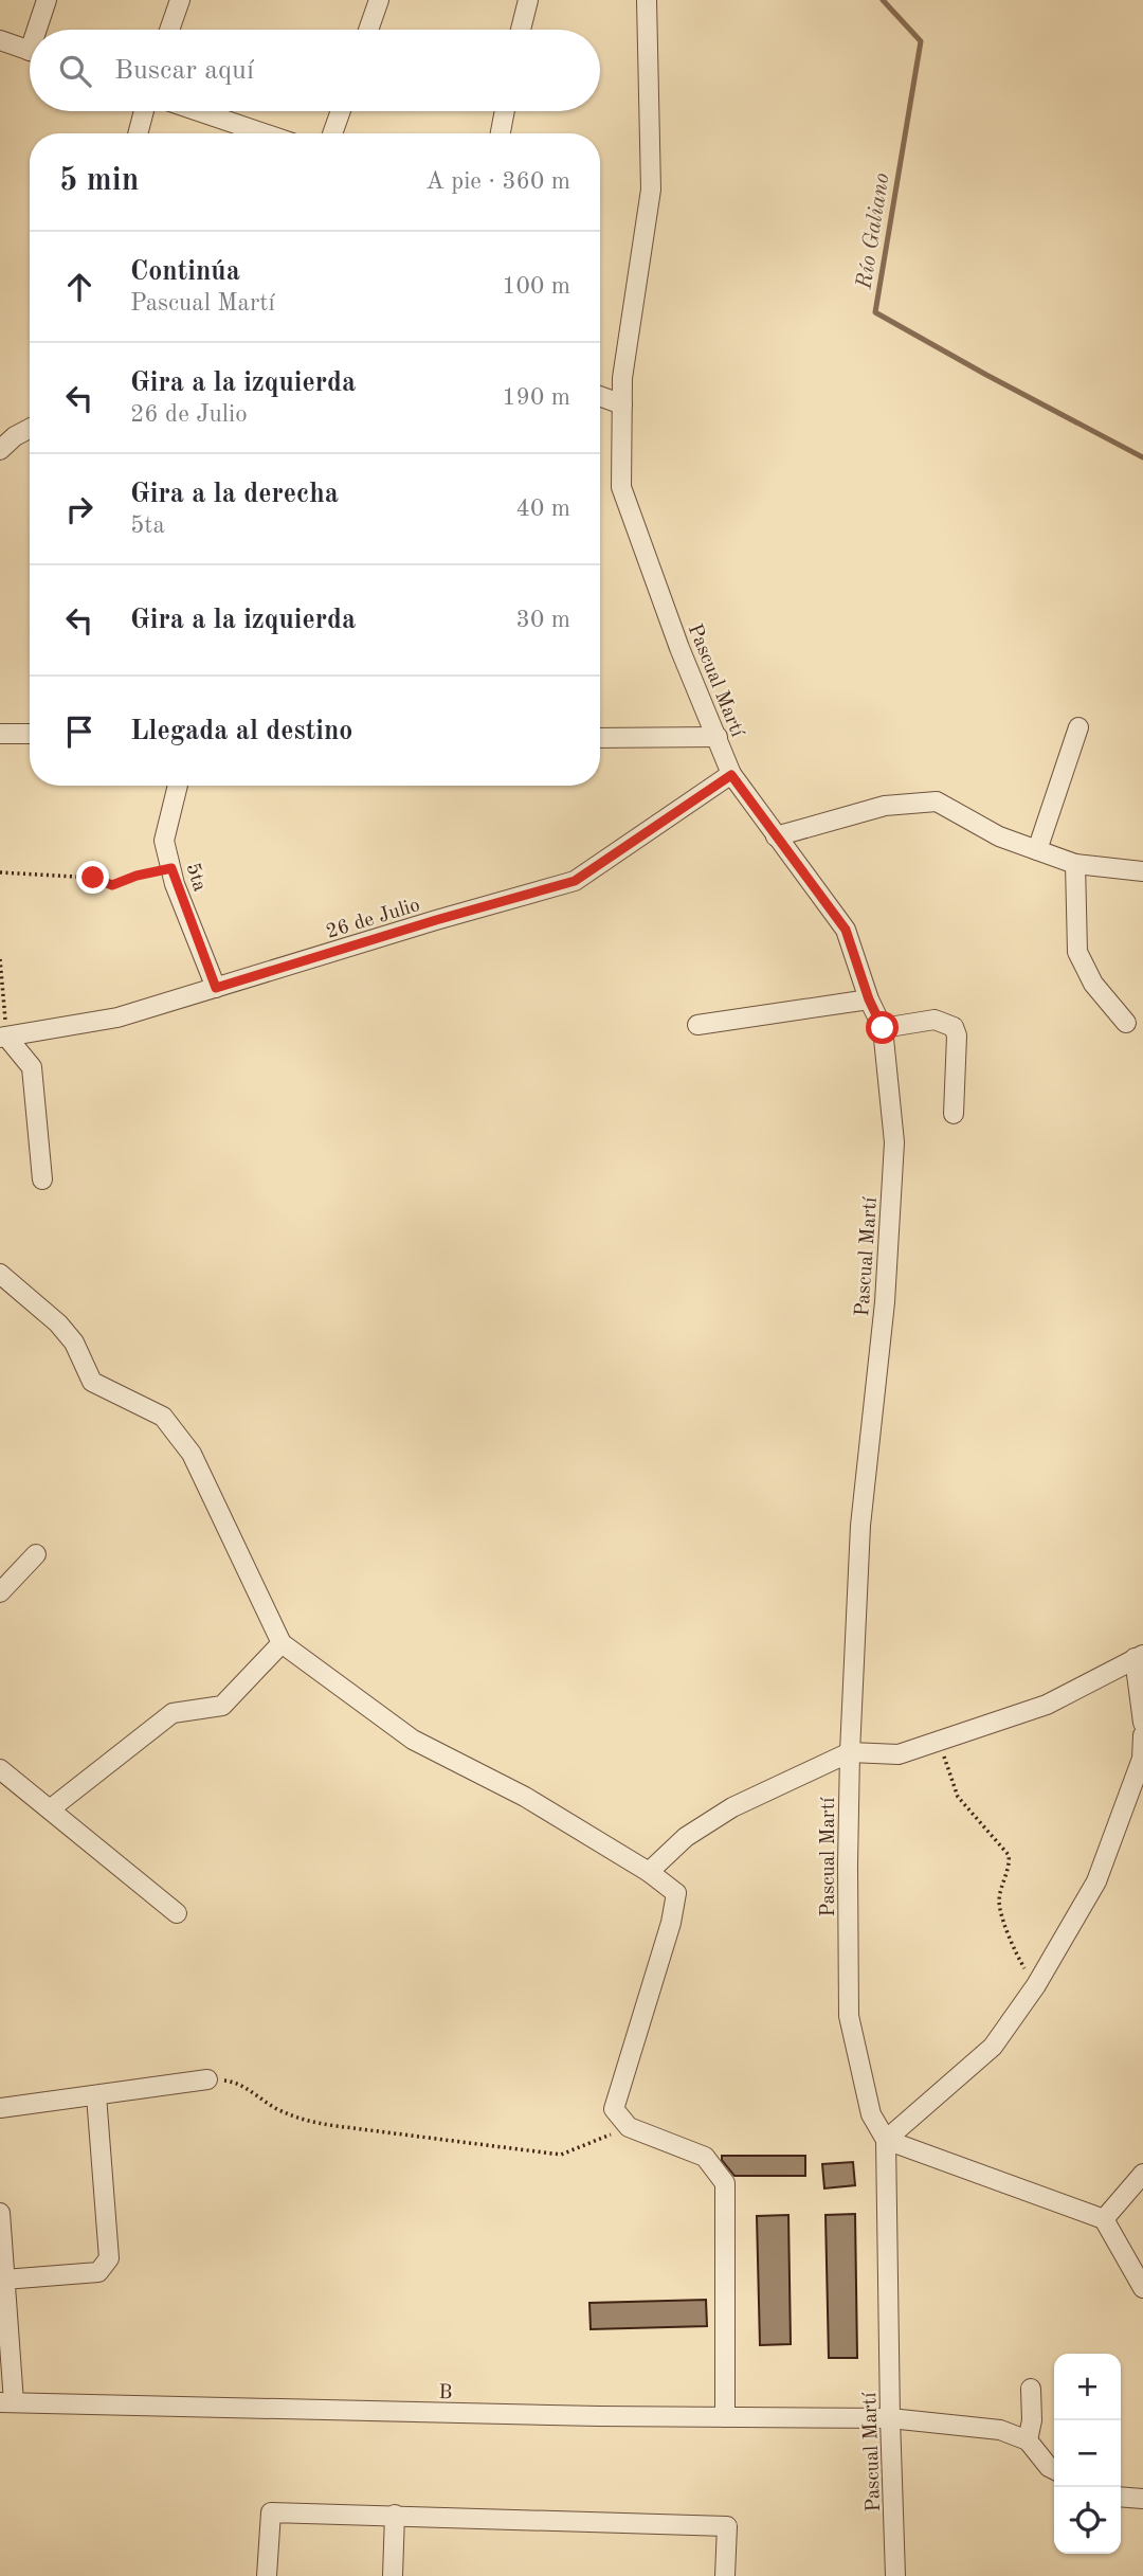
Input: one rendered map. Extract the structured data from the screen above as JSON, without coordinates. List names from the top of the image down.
{
  "streets": {
    "street": [
      "Pascual Martí",
      "5ta",
      "26 de Julio",
      "B"
    ]
  },
  "crossings": [
    ["Pascual Martí", "26 de Julio"],
    ["Pascual Martí", "B"],
    ["5ta", "26 de Julio"]
  ],
  "water": ["Río Galiano"],
  "page": {
    "search": "Buscar aquí",
    "heading": ["5 min", "A pie · 360 m"],
    "list": [
      ["Continúa", "Pascual Martí", "100 m"],
      ["Gira a la izquierda", "26 de Julio", "190 m"],
      ["Gira a la derecha", "5ta", "40 m"],
      ["Gira a la izquierda", "30 m"],
      "Llegada al destino"
    ],
    "map_buttons": ["+", "−"]
  }
}
